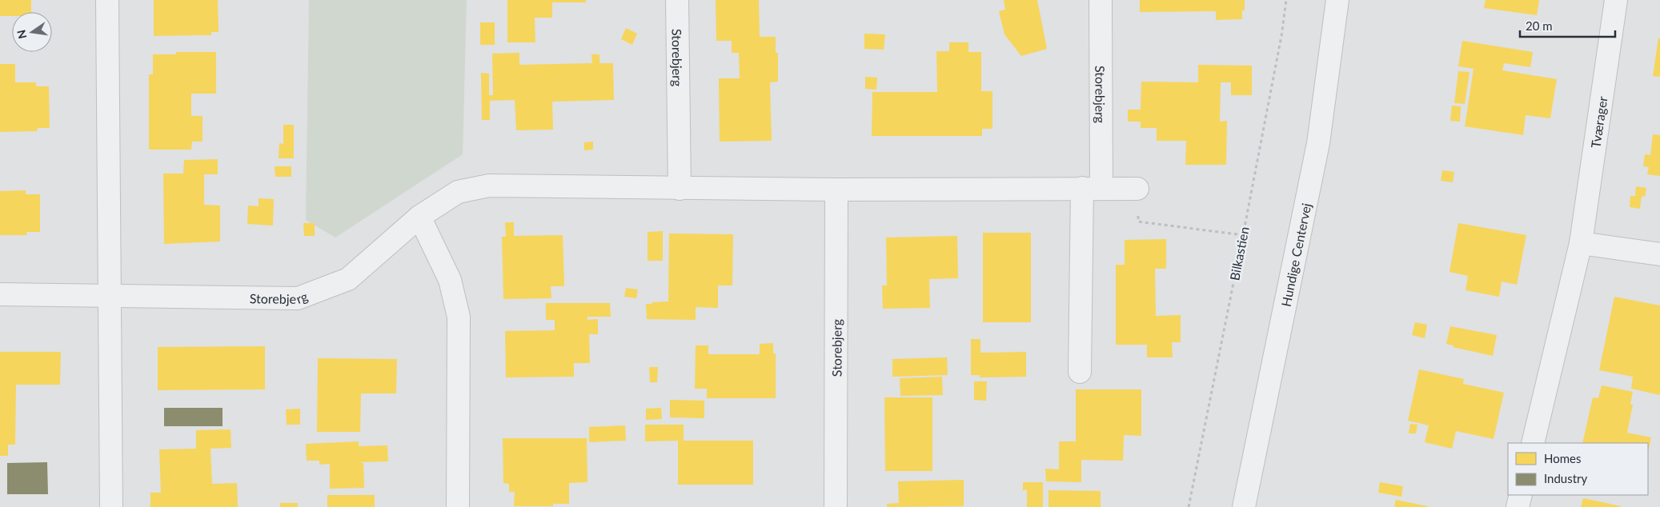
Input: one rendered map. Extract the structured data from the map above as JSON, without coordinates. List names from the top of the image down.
{
  "streets": {
    "street": ["Storebjerg", "Tværager", "Hundige Centervej"],
    "path": ["Bilkastien"]
  },
  "legend": ["Homes", "Industry"],
  "scale_bar": "20 m",
  "north": "left"
}
